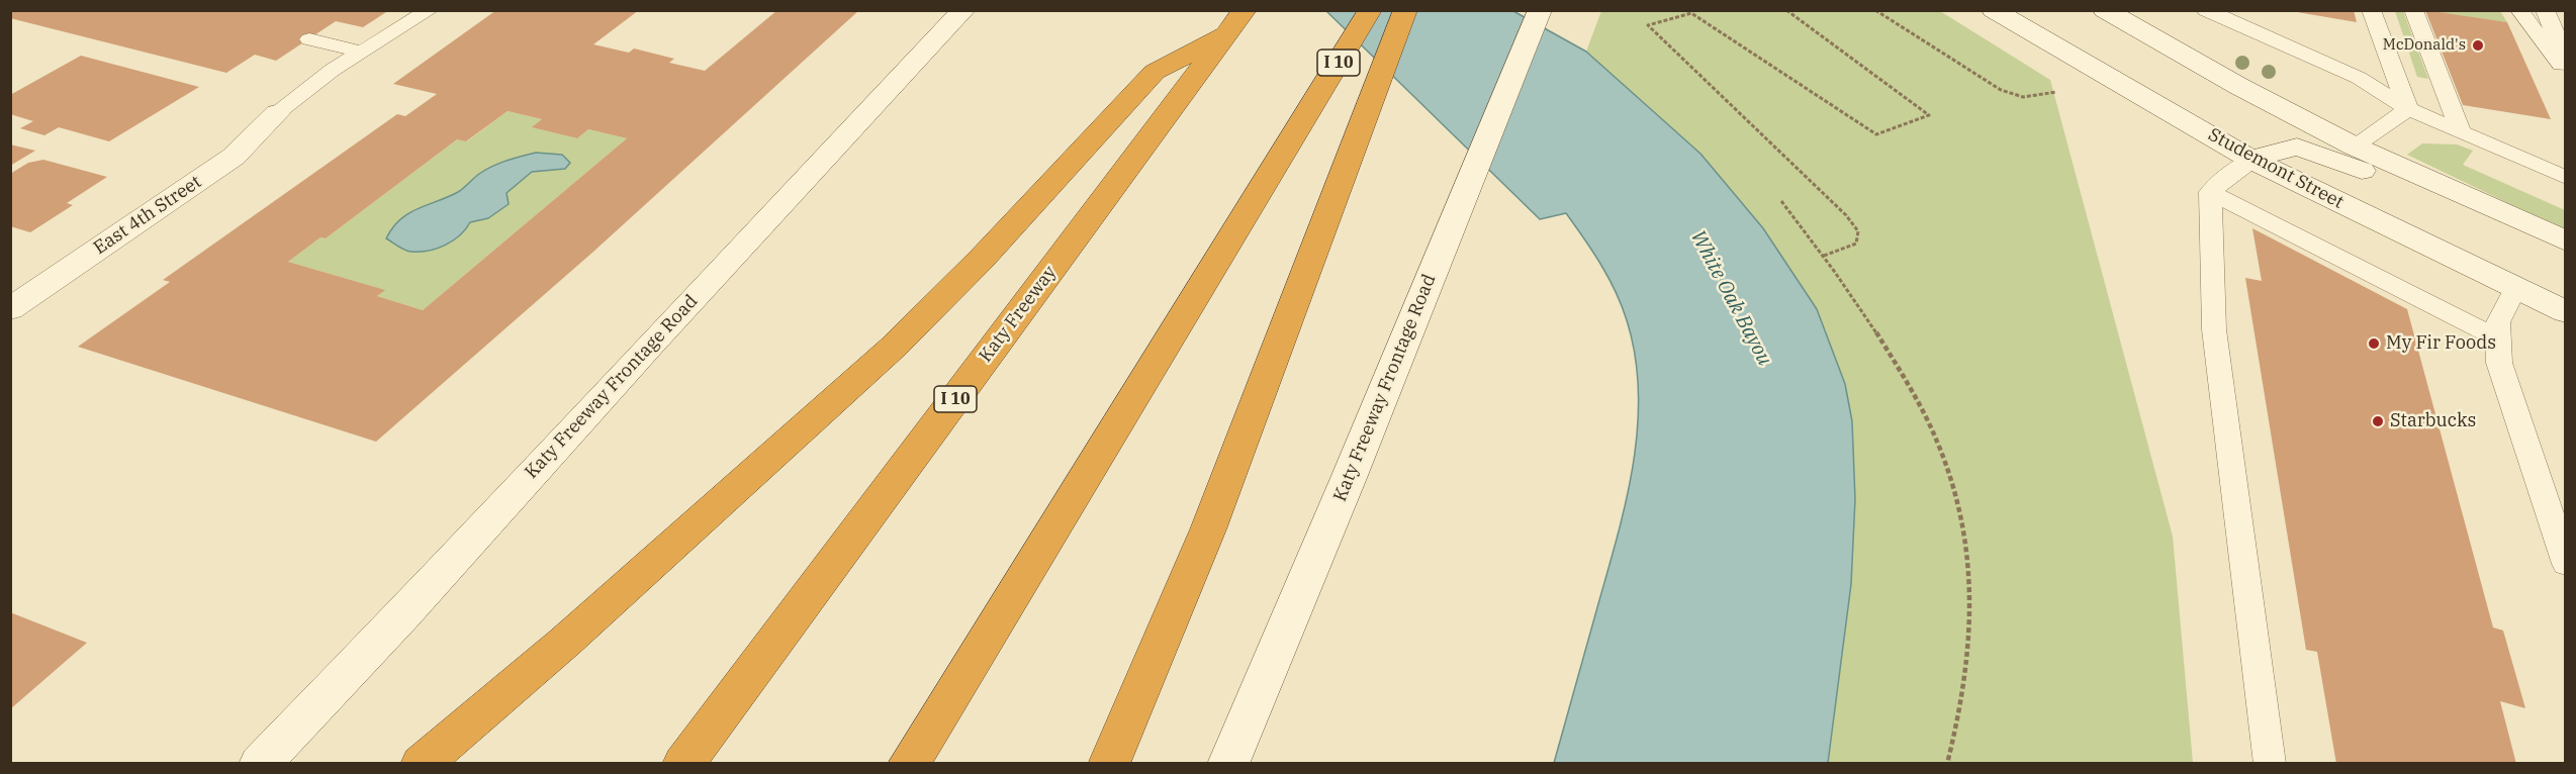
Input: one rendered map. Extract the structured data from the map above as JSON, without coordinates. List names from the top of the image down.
{
  "streets": {
    "highway": ["I 10", "Katy Freeway"],
    "main road": ["Studemont Street", "East 4th Street", "Katy Freeway Frontage Road"]
  },
  "water": ["White Oak Bayou"],
  "places": ["McDonald's", "My Fir Foods", "Starbucks"]
}
